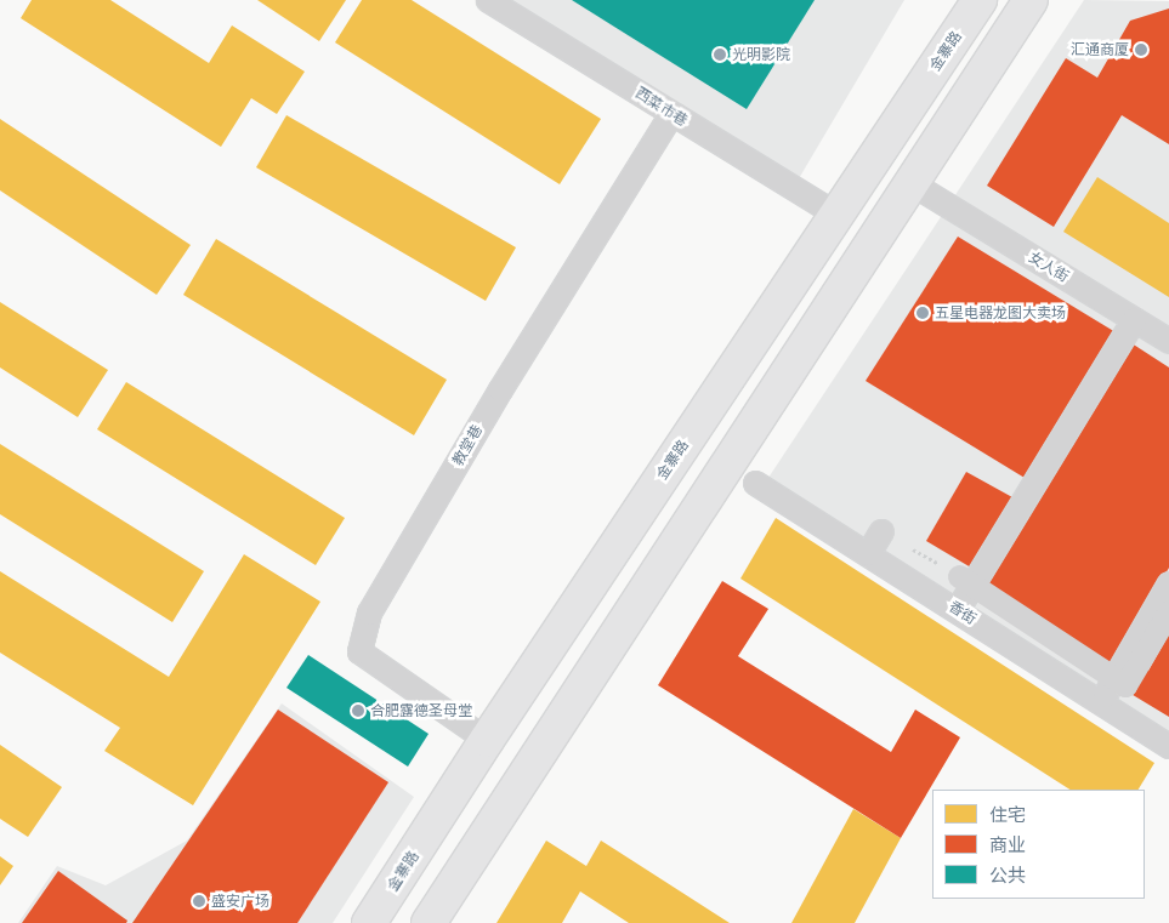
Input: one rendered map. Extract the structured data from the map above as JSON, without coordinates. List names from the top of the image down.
{
  "streets": {
    "main road": ["金寨路"],
    "street": [
      "西菜市巷",
      "女人街",
      "教堂巷",
      "香街"
    ]
  },
  "crossings": [
    ["金寨路", "西菜市巷"],
    ["金寨路", "教堂巷"],
    ["西菜市巷", "教堂巷"]
  ],
  "places": [
    "汇通商厦",
    "光明影院",
    "五星电器龙图大卖场",
    "合肥露德圣母堂",
    "盛安广场"
  ],
  "legend": ["住宅", "商业", "公共"]
}
